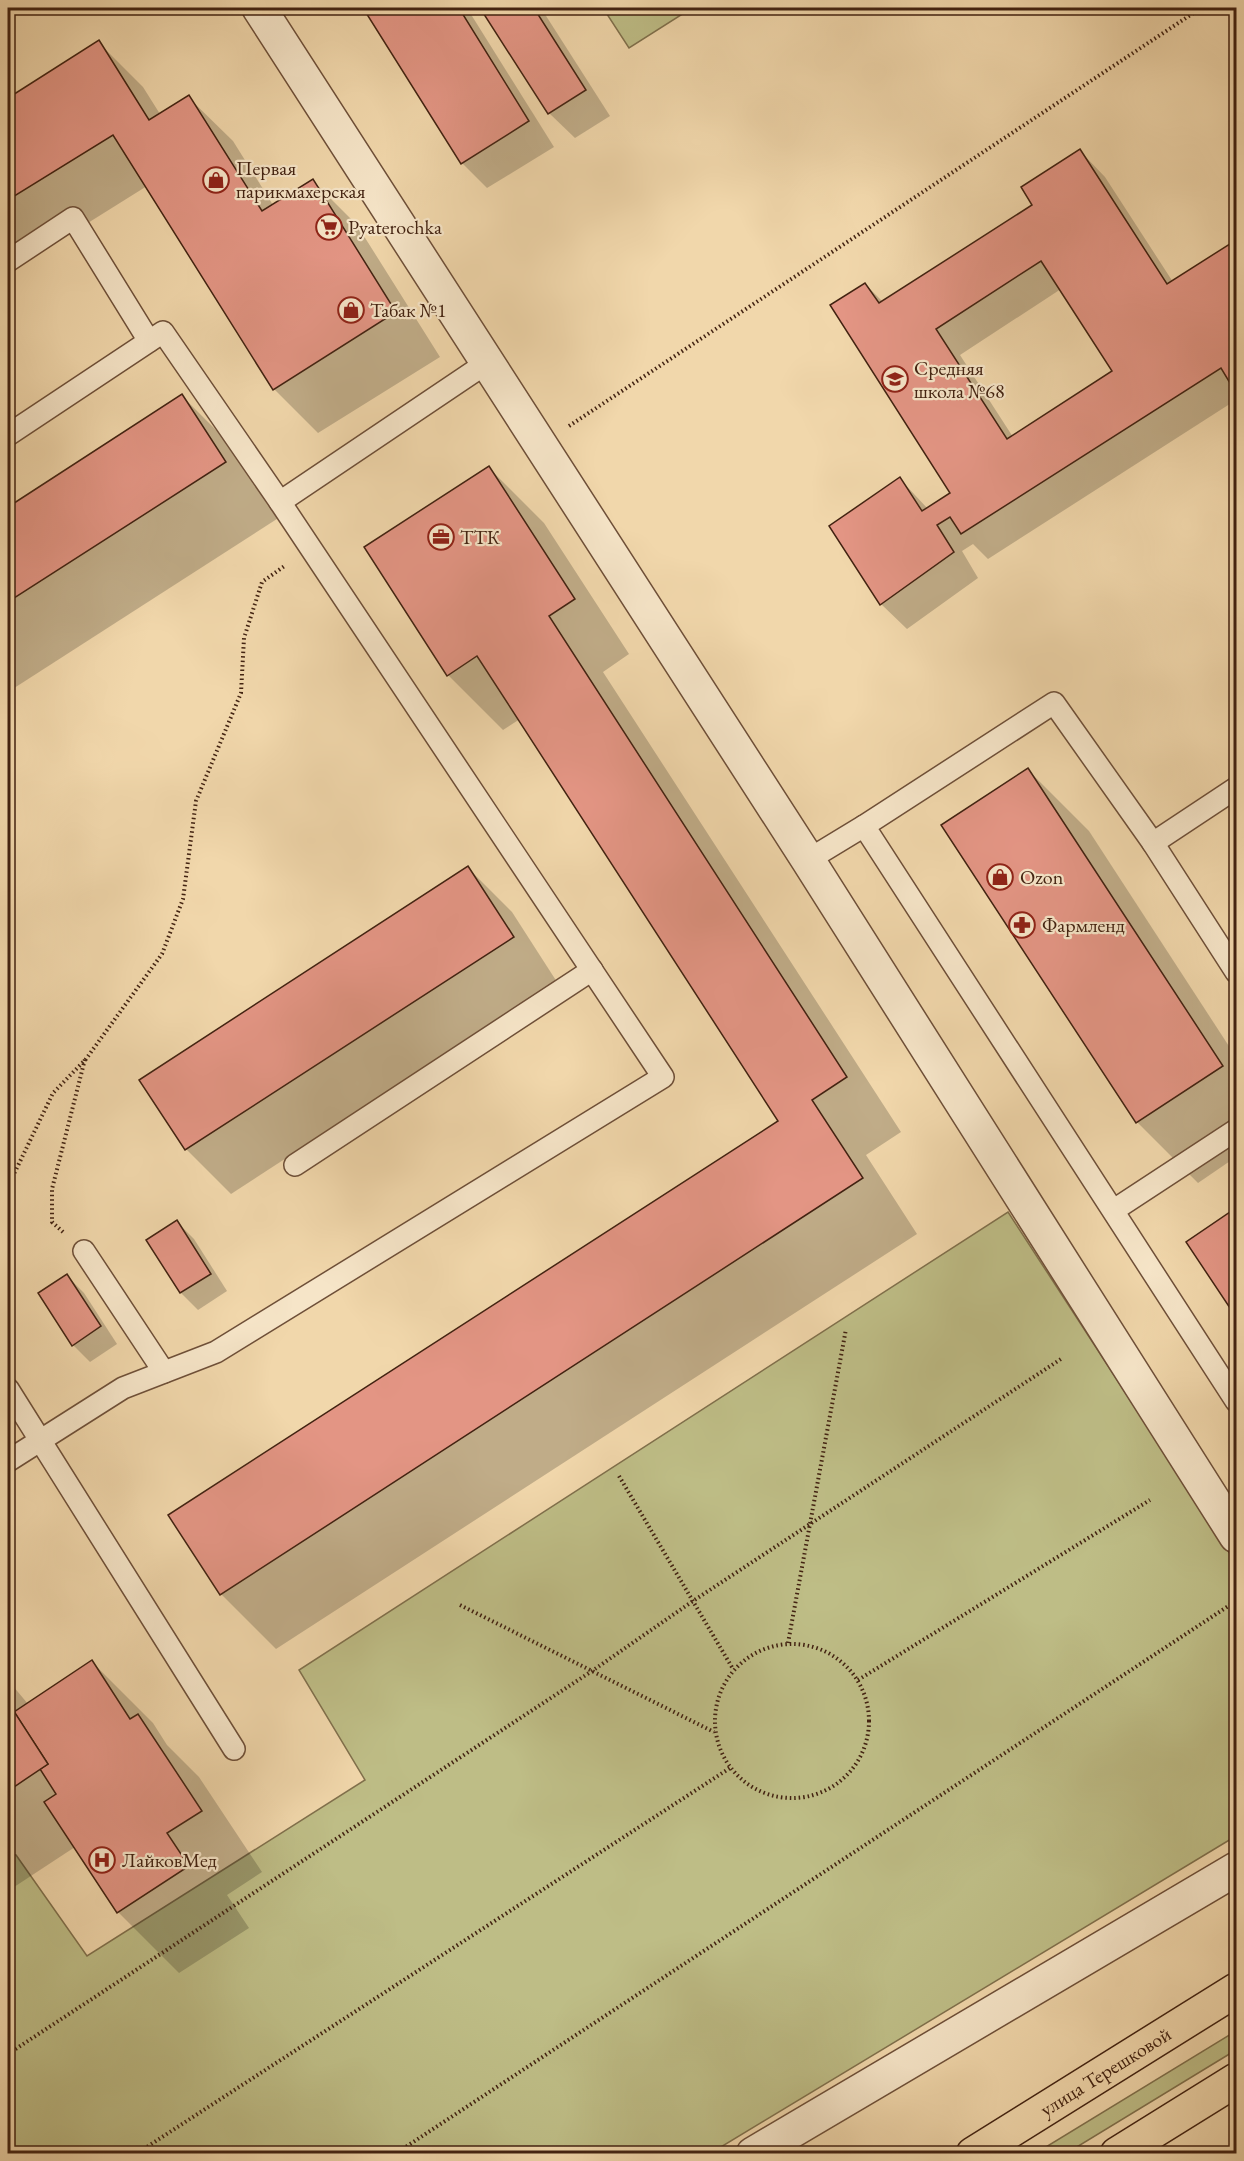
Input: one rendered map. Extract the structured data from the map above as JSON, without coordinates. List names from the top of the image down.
{
  "streets": {
    "main road": ["улица Терешковой"]
  },
  "places": {
    "shop": ["Первая парикмахерская", "Табак №1", "Ozon"],
    "supermarket": ["Pyaterochka"],
    "school or university": ["Средняя школа №68"],
    "office": ["ТТК"],
    "pharmacy": ["Фармленд"],
    "hospital": ["ЛайковМед"]
  }
}
